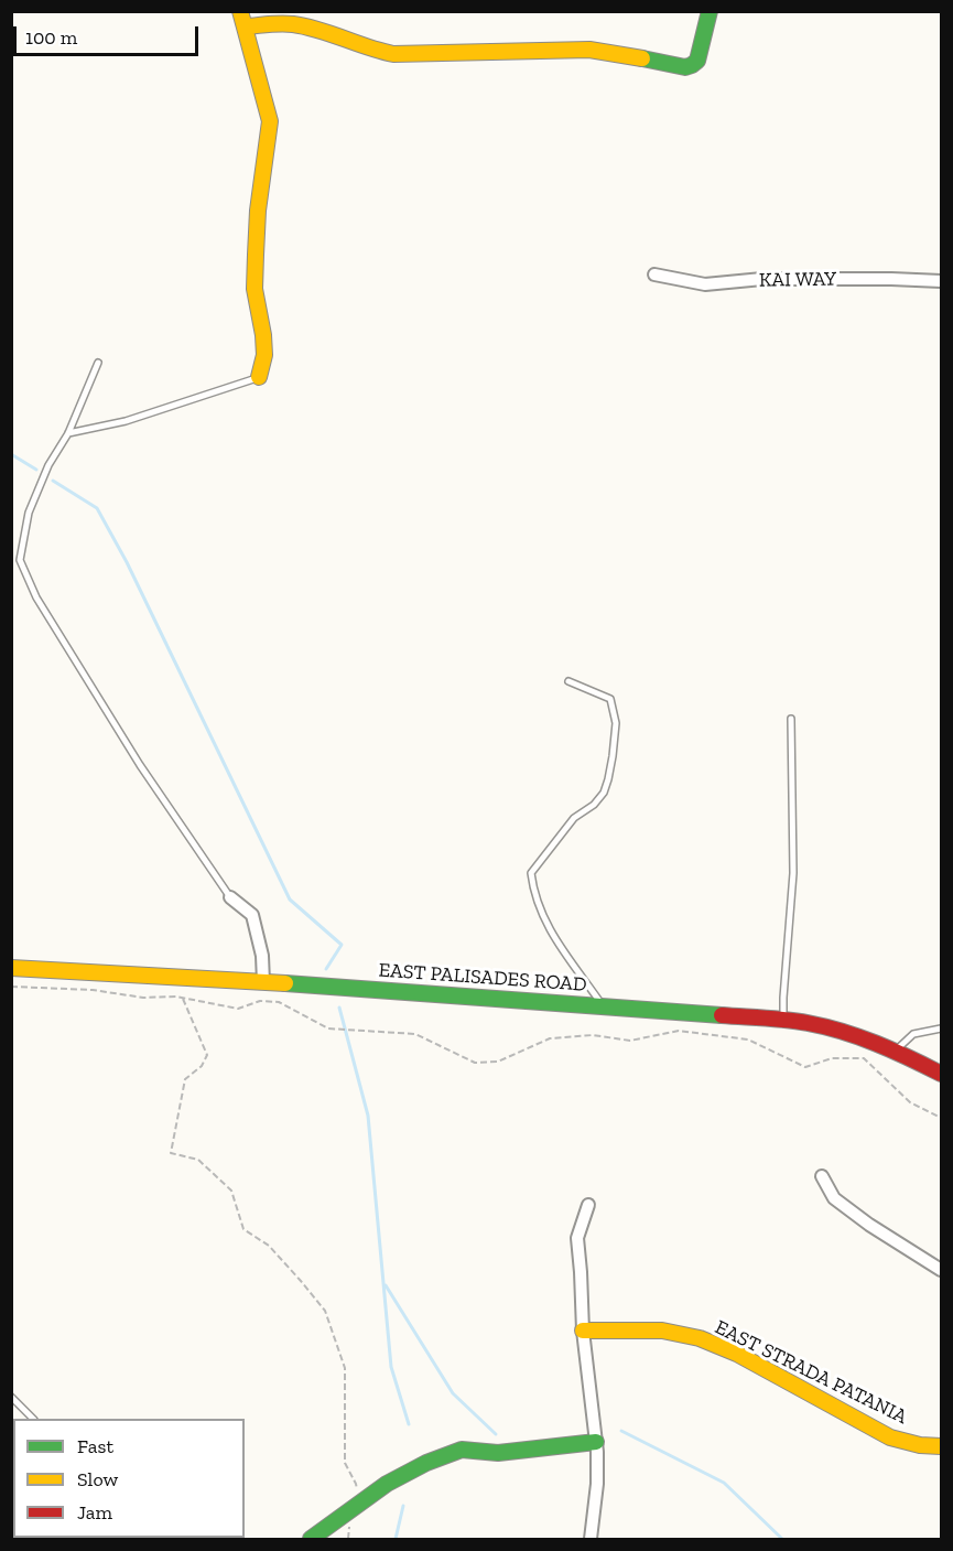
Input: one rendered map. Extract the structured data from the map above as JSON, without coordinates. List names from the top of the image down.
{
  "streets": {
    "street": ["KAI WAY", "EAST PALISADES ROAD", "EAST STRADA PATANIA"]
  },
  "legend": ["Fast", "Slow", "Jam"],
  "scale_bar": "100 m"
}
